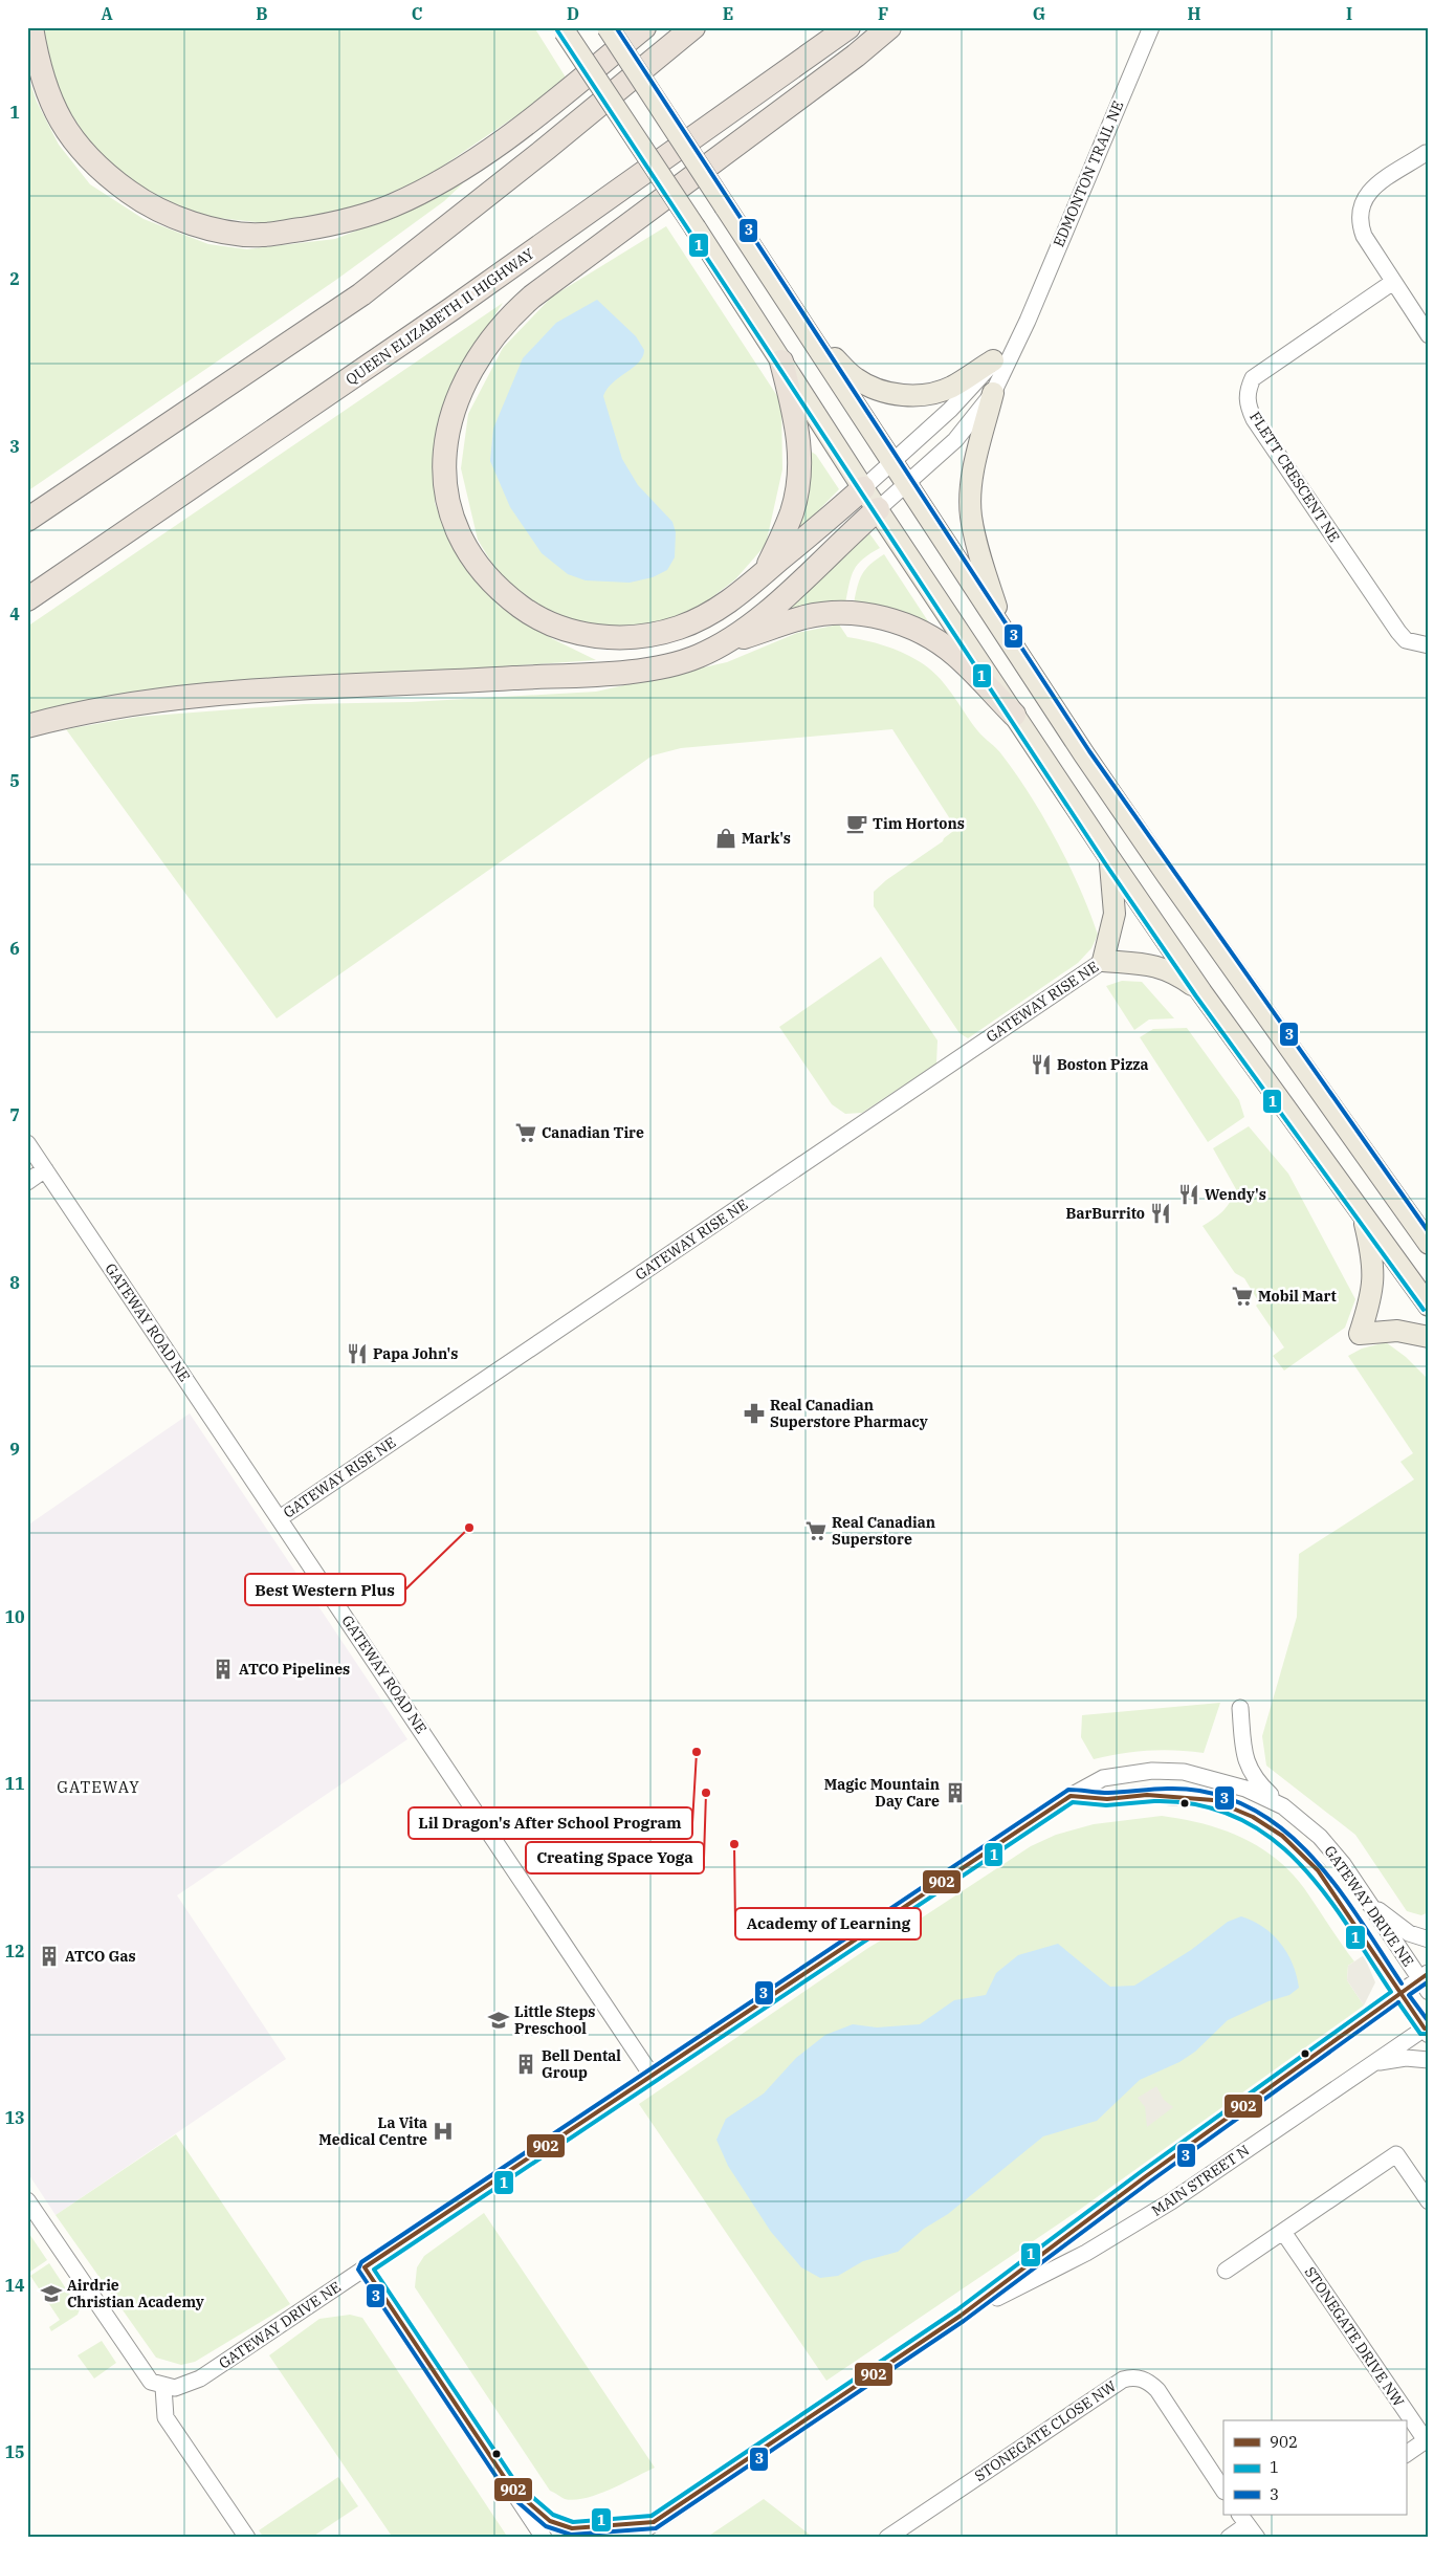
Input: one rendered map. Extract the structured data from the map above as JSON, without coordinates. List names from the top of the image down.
{
  "streets": {
    "highway": ["QUEEN ELIZABETH II HIGHWAY"],
    "street": [
      "EDMONTON TRAIL NE",
      "FLETT CRESCENT NE",
      "GATEWAY RISE NE",
      "GATEWAY ROAD NE",
      "GATEWAY DRIVE NE",
      "MAIN STREET N",
      "STONEGATE DRIVE NW",
      "STONEGATE CLOSE NW"
    ]
  },
  "crossings": [
    ["GATEWAY RISE NE", "GATEWAY ROAD NE"],
    ["GATEWAY ROAD NE", "GATEWAY DRIVE NE"],
    ["GATEWAY DRIVE NE", "MAIN STREET N"]
  ],
  "districts": ["GATEWAY"],
  "places": {
    "cafe": ["Tim Hortons"],
    "shop": ["Mark's"],
    "restaurant": [
      "Boston Pizza",
      "Wendy's",
      "BarBurrito",
      "Papa John's"
    ],
    "supermarket": ["Canadian Tire", "Mobil Mart", "Real Canadian Superstore"],
    "pharmacy": ["Real Canadian Superstore Pharmacy"],
    "other": [
      "Best Western Plus",
      "Lil Dragon's After School Program",
      "Creating Space Yoga",
      "Academy of Learning"
    ],
    "building": [
      "ATCO Pipelines",
      "Magic Mountain Day Care",
      "ATCO Gas",
      "Bell Dental Group"
    ],
    "school or university": ["Little Steps Preschool", "Airdrie Christian Academy"],
    "hospital": ["La Vita Medical Centre"]
  },
  "lines": ["transit line 3", "transit line 1", "transit line 902"],
  "legend": ["902", "1", "3"],
  "grid": {
    "columns": [
      "A",
      "B",
      "C",
      "D",
      "E",
      "F",
      "G",
      "H",
      "I"
    ],
    "rows": [
      "1",
      "2",
      "3",
      "4",
      "5",
      "6",
      "7",
      "8",
      "9",
      "10",
      "11",
      "12",
      "13",
      "14",
      "15"
    ]
  }
}
